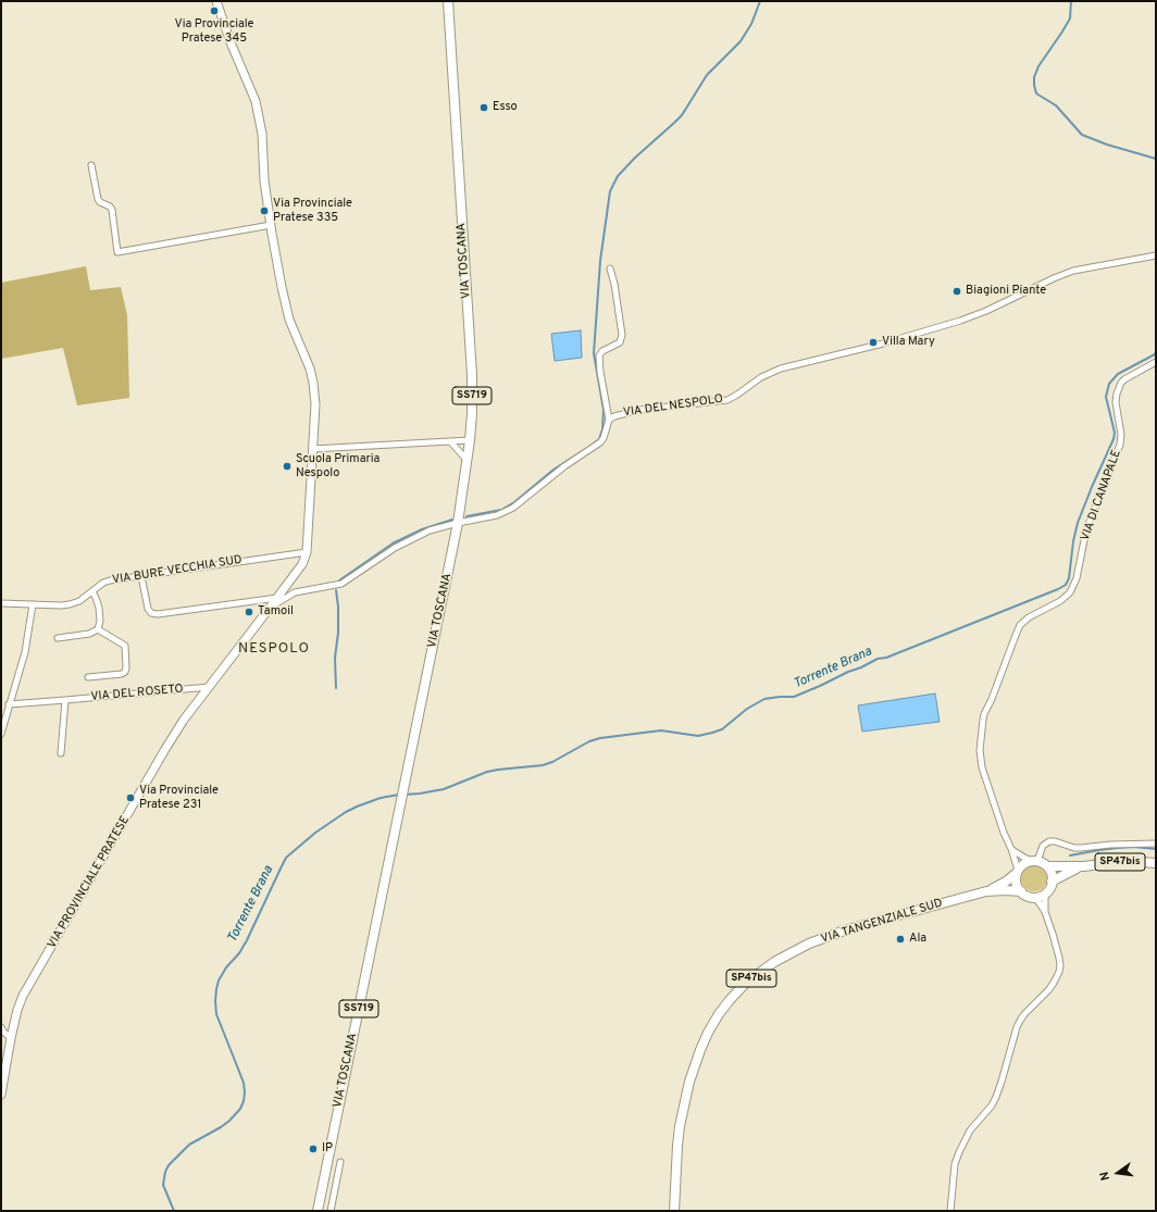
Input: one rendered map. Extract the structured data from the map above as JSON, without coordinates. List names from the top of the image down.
{
  "streets": {
    "main road": [
      "VIA TOSCANA",
      "SS719",
      "SP47bis",
      "VIA TANGENZIALE SUD"
    ],
    "street": [
      "VIA DEL NESPOLO",
      "VIA DI CANAPALE",
      "VIA BURE VECCHIA SUD",
      "VIA DEL ROSETO",
      "VIA PROVINCIALE PRATESE"
    ]
  },
  "crossings": [
    ["VIA TOSCANA", "VIA DEL NESPOLO"],
    ["VIA DEL NESPOLO", "VIA PROVINCIALE PRATESE"],
    ["VIA DI CANAPALE", "SP47bis"],
    ["VIA DI CANAPALE", "VIA TANGENZIALE SUD"],
    ["VIA BURE VECCHIA SUD", "VIA PROVINCIALE PRATESE"],
    ["VIA DEL ROSETO", "VIA PROVINCIALE PRATESE"],
    ["SP47bis", "VIA TANGENZIALE SUD"]
  ],
  "districts": ["NESPOLO"],
  "water": ["Torrente Brana"],
  "places": [
    "Via Provinciale Pratese 345",
    "Esso",
    "Via Provinciale Pratese 335",
    "Biagioni Piante",
    "Villa Mary",
    "Scuola Primaria Nespolo",
    "Tamoil",
    "Via Provinciale Pratese 231",
    "Ala",
    "IP"
  ],
  "north": "left"
}
